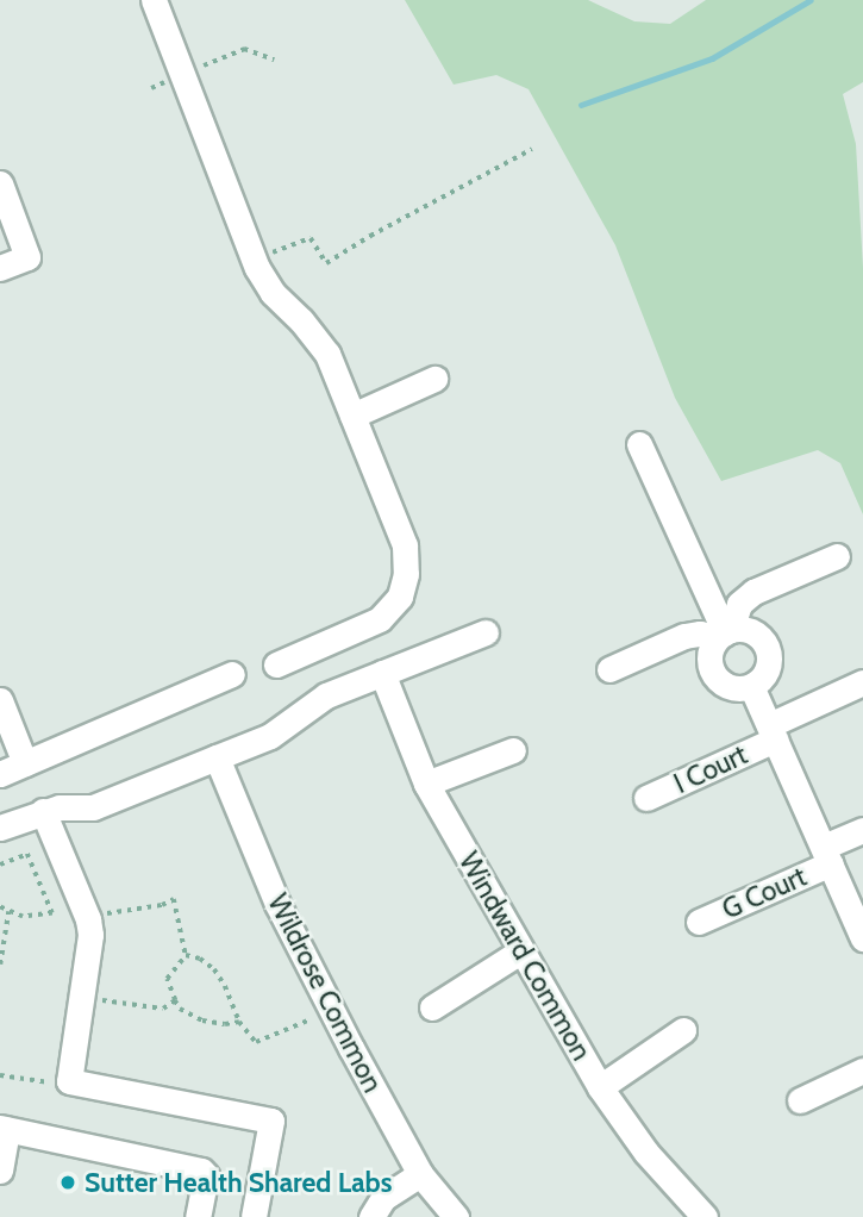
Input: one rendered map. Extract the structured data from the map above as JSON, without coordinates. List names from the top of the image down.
{
  "streets": {
    "street": [
      "I Court",
      "G Court",
      "Windward Common",
      "Wildrose Common"
    ]
  },
  "places": ["Sutter Health Shared Labs"]
}
